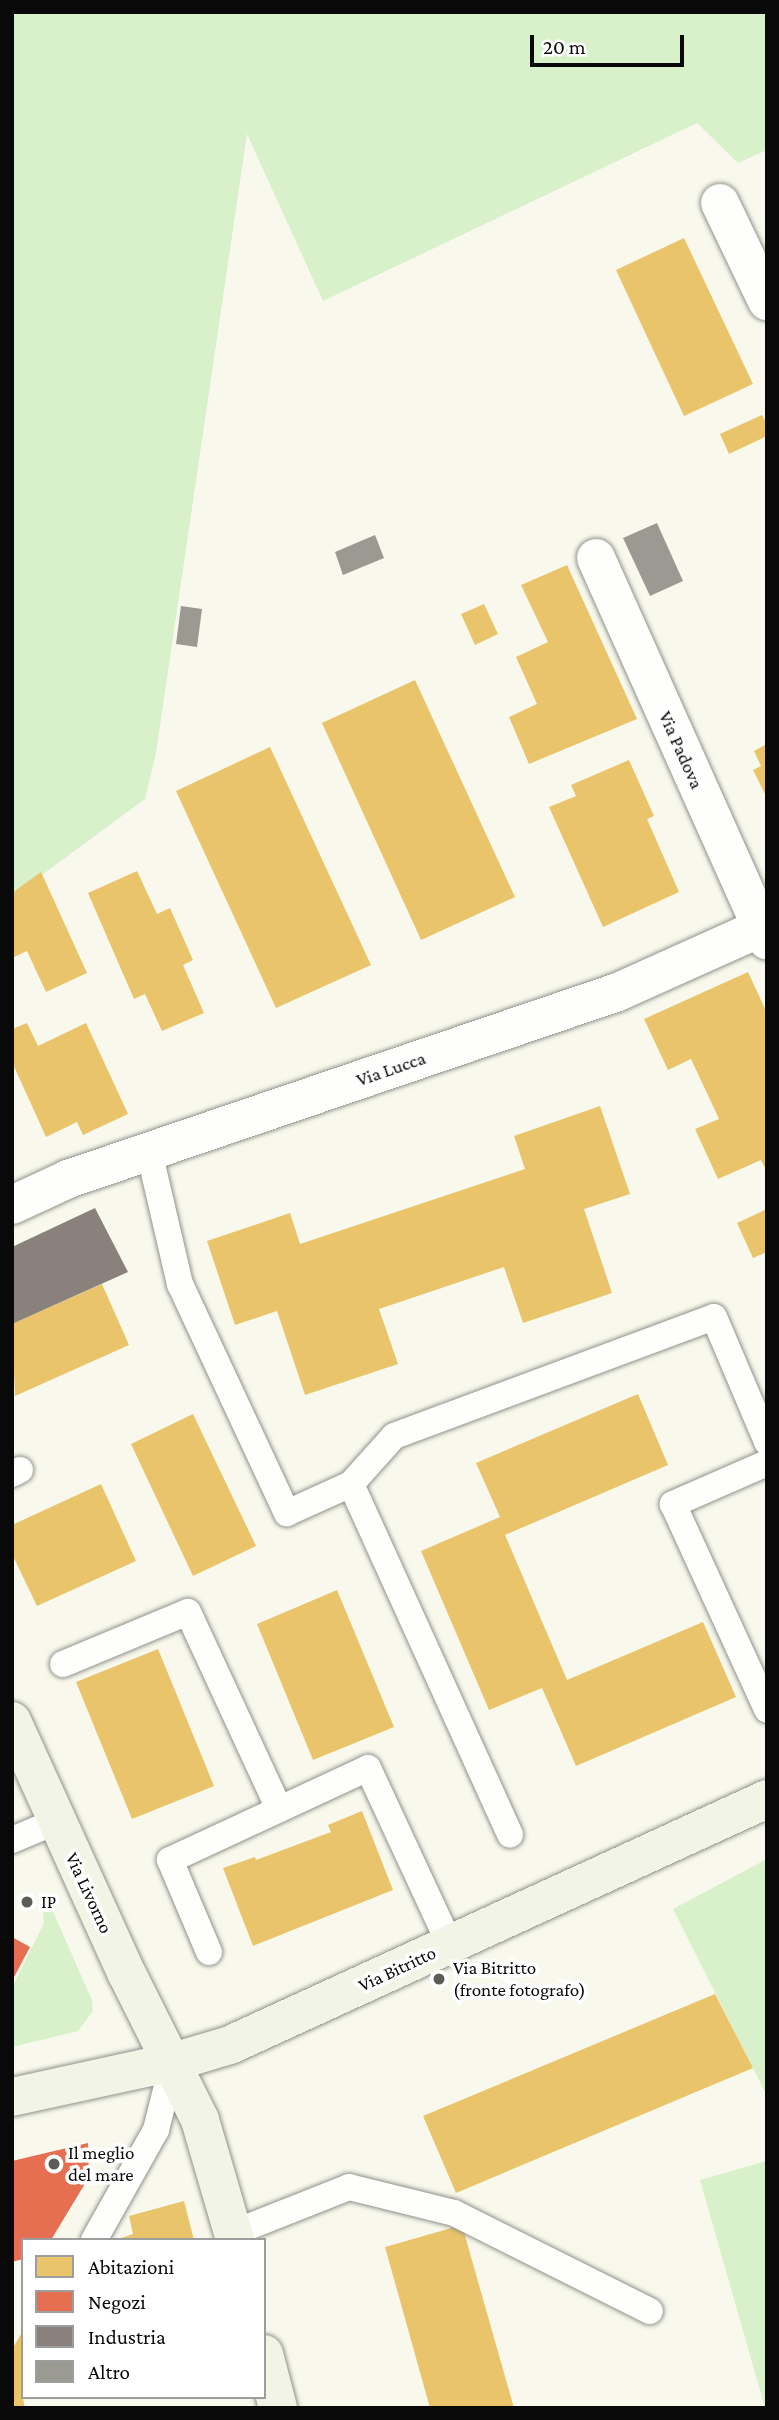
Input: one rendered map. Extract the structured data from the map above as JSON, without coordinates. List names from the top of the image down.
{
  "streets": {
    "street": [
      "Via Padova",
      "Via Lucca",
      "Via Livorno",
      "Via Bitritto"
    ]
  },
  "crossings": [
    ["Via Padova", "Via Lucca"],
    ["Via Livorno", "Via Bitritto"]
  ],
  "places": ["IP", "Via Bitritto (fronte fotografo)", "Il meglio del mare"],
  "legend": [
    "Abitazioni",
    "Negozi",
    "Industria",
    "Altro"
  ],
  "scale_bar": "20 m"
}
